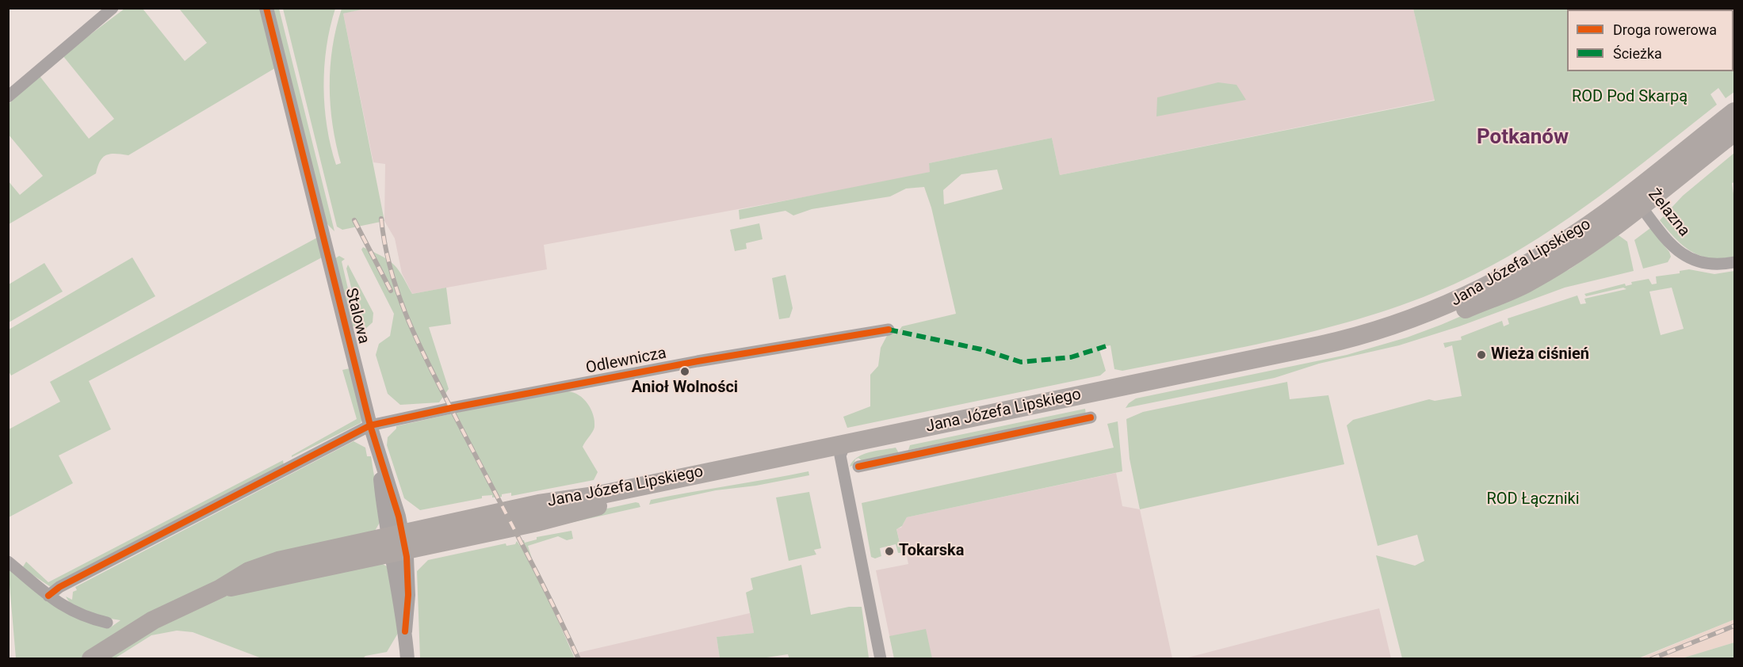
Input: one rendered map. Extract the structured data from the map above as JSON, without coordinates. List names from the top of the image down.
{
  "streets": {
    "main road": ["Jana Józefa Lipskiego"],
    "street": ["Żelazna", "Stalowa", "Odlewnicza"]
  },
  "crossings": [
    ["Żelazna", "Jana Józefa Lipskiego"],
    ["Jana Józefa Lipskiego", "Stalowa"],
    ["Stalowa", "Odlewnicza"]
  ],
  "districts": ["Potkanów"],
  "parks": ["ROD Pod Skarpą", "ROD Łączniki"],
  "places": ["Wieża ciśnień", "Anioł Wolności", "Tokarska"],
  "legend": ["Droga rowerowa", "Ścieżka"]
}
